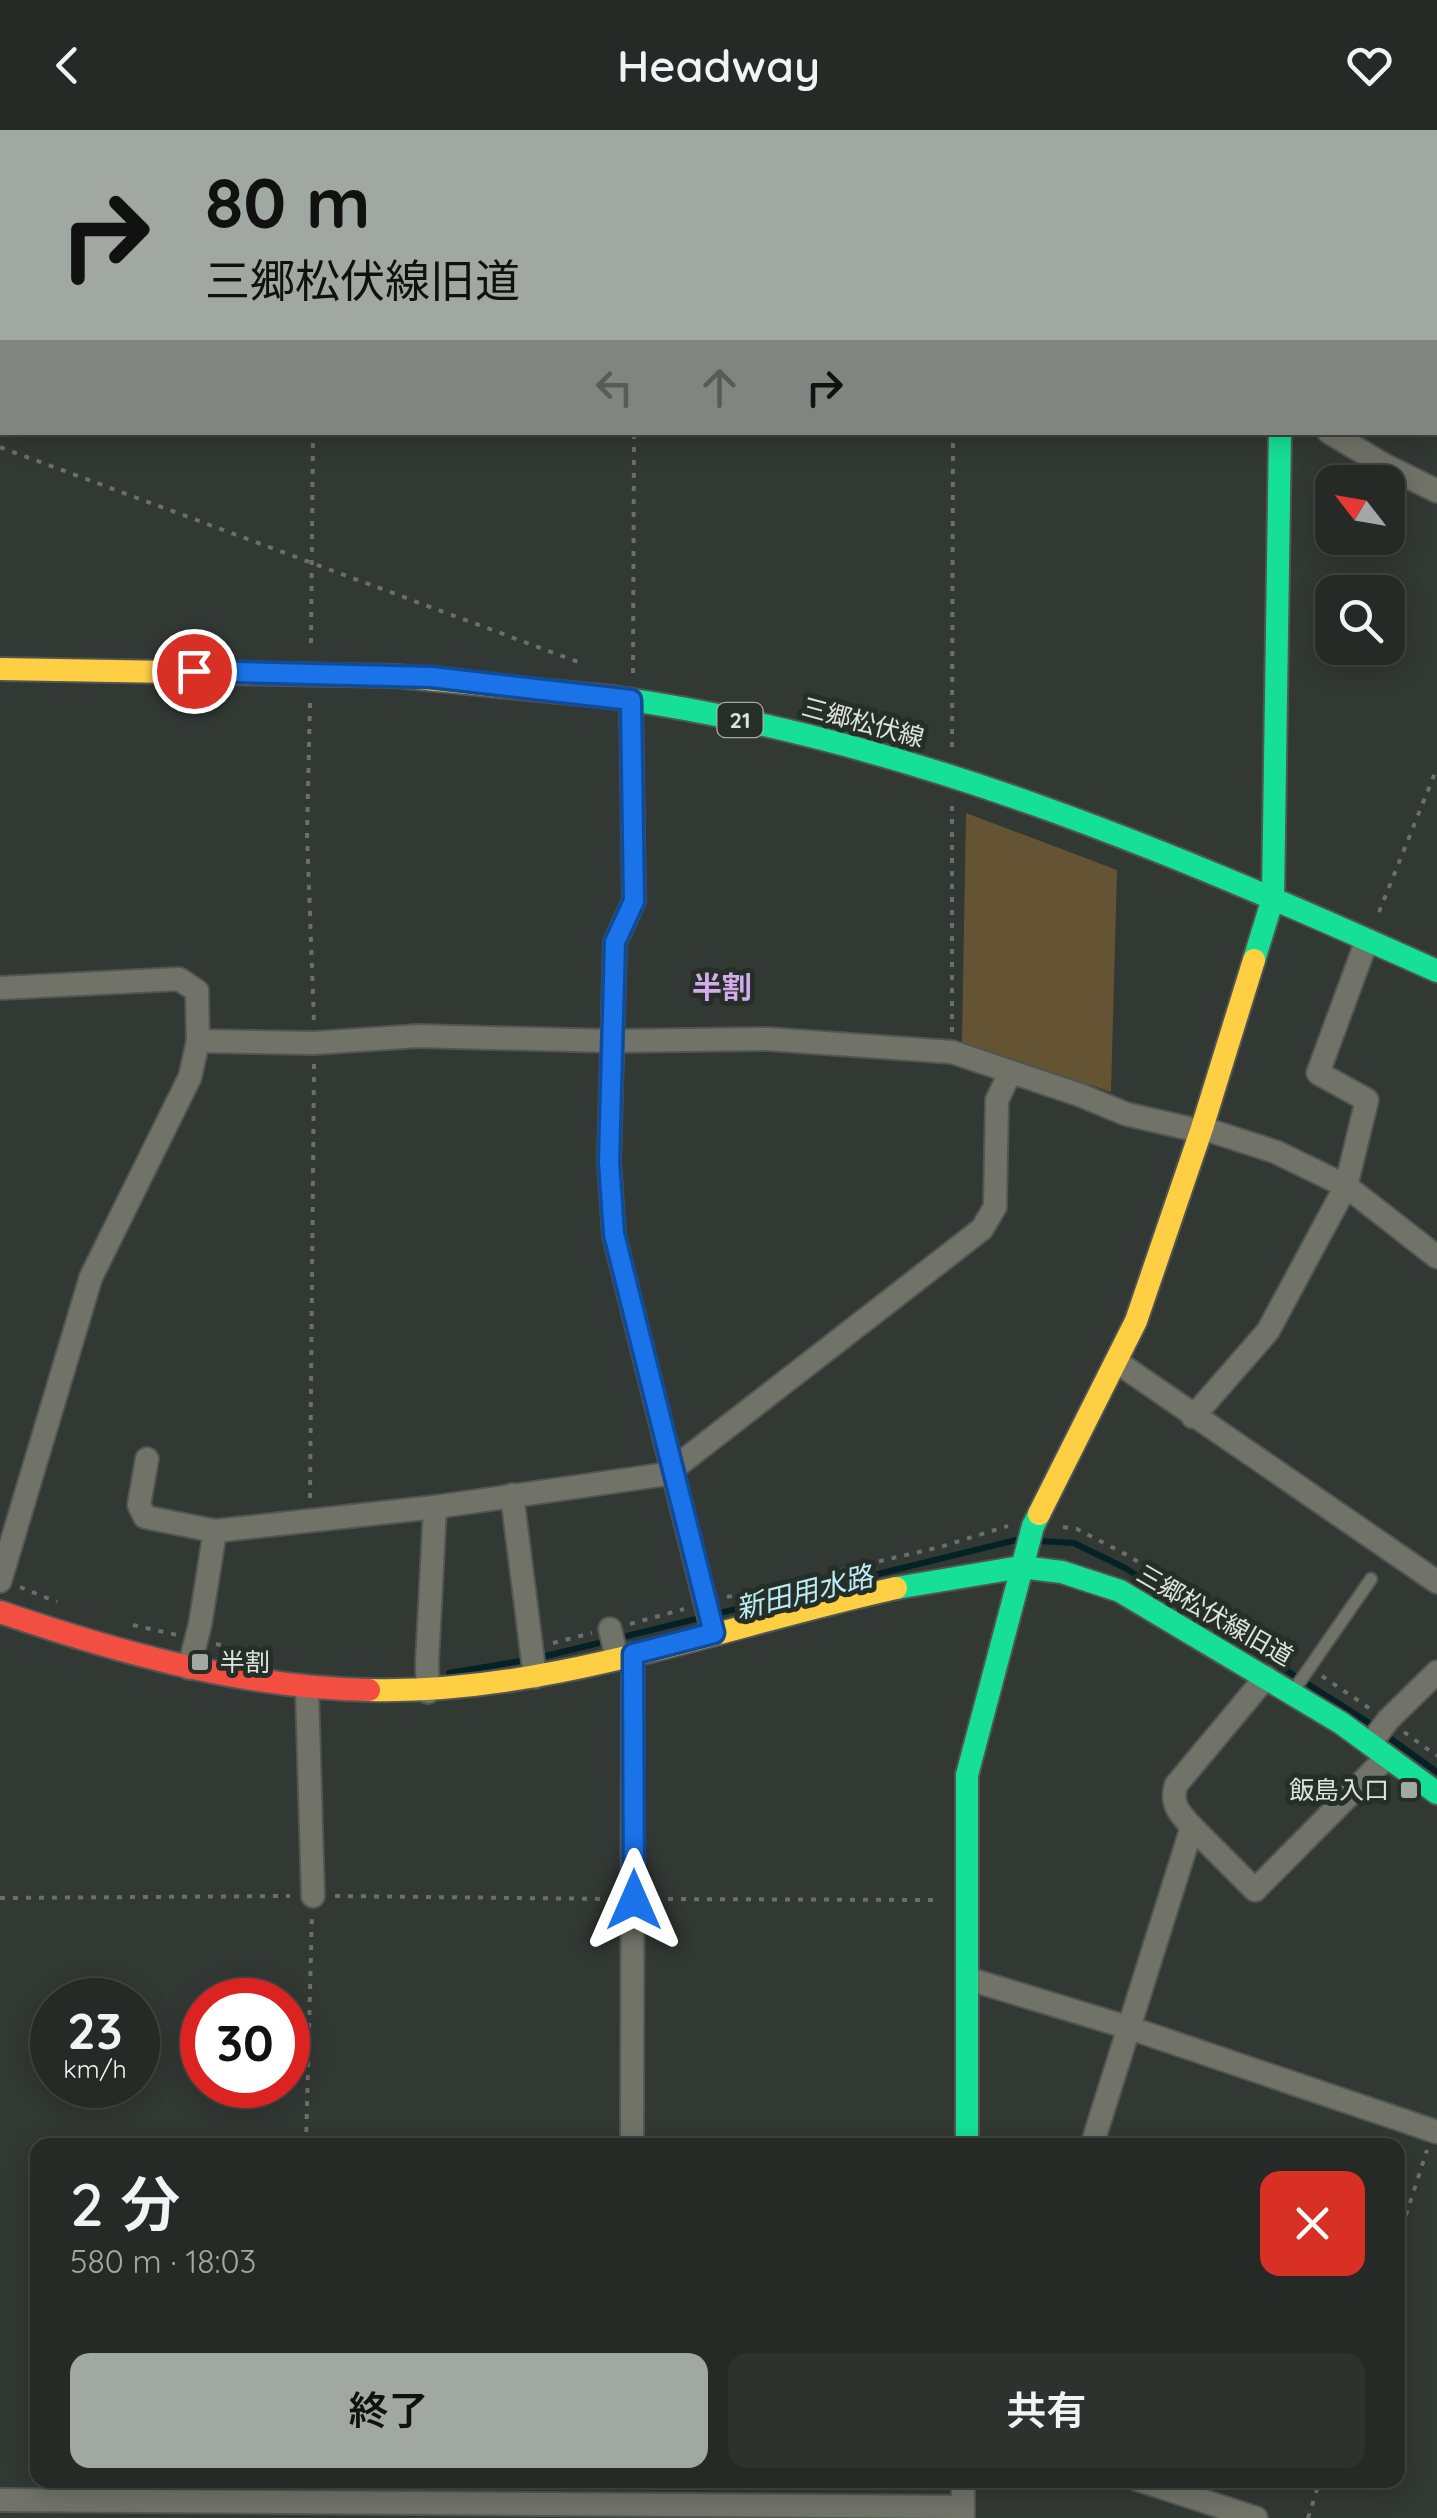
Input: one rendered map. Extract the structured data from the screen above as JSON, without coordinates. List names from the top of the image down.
{
  "streets": {
    "street": ["21", "三郷松伏線", "三郷松伏線旧道"]
  },
  "districts": ["半割"],
  "water": ["新田用水路"],
  "places": {
    "transit": ["半割", "飯島入口"]
  },
  "north": "top left",
  "page": {
    "header": "Headway",
    "turn": ["80 m", "三郷松伏線旧道"],
    "speed": "23 km/h",
    "limit": "30",
    "heading": ["2 分", "580 m · 18:03"],
    "buttons": ["終了", "共有"]
  }
}
